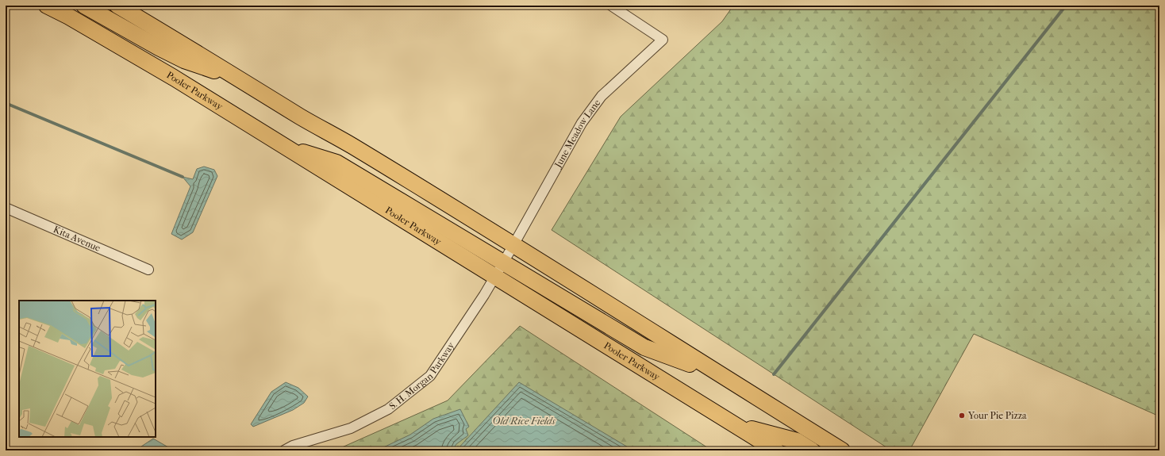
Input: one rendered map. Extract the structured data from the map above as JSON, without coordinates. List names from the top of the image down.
{
  "streets": {
    "main road": ["Pooler Parkway"],
    "street": ["June Meadow Lane", "Kita Avenue", "S. H. Morgan Parkway"]
  },
  "crossings": [
    ["Pooler Parkway", "S. H. Morgan Parkway"],
    ["June Meadow Lane", "S. H. Morgan Parkway"]
  ],
  "water": ["Old Rice Fields"],
  "places": ["Your Pie Pizza"]
}
